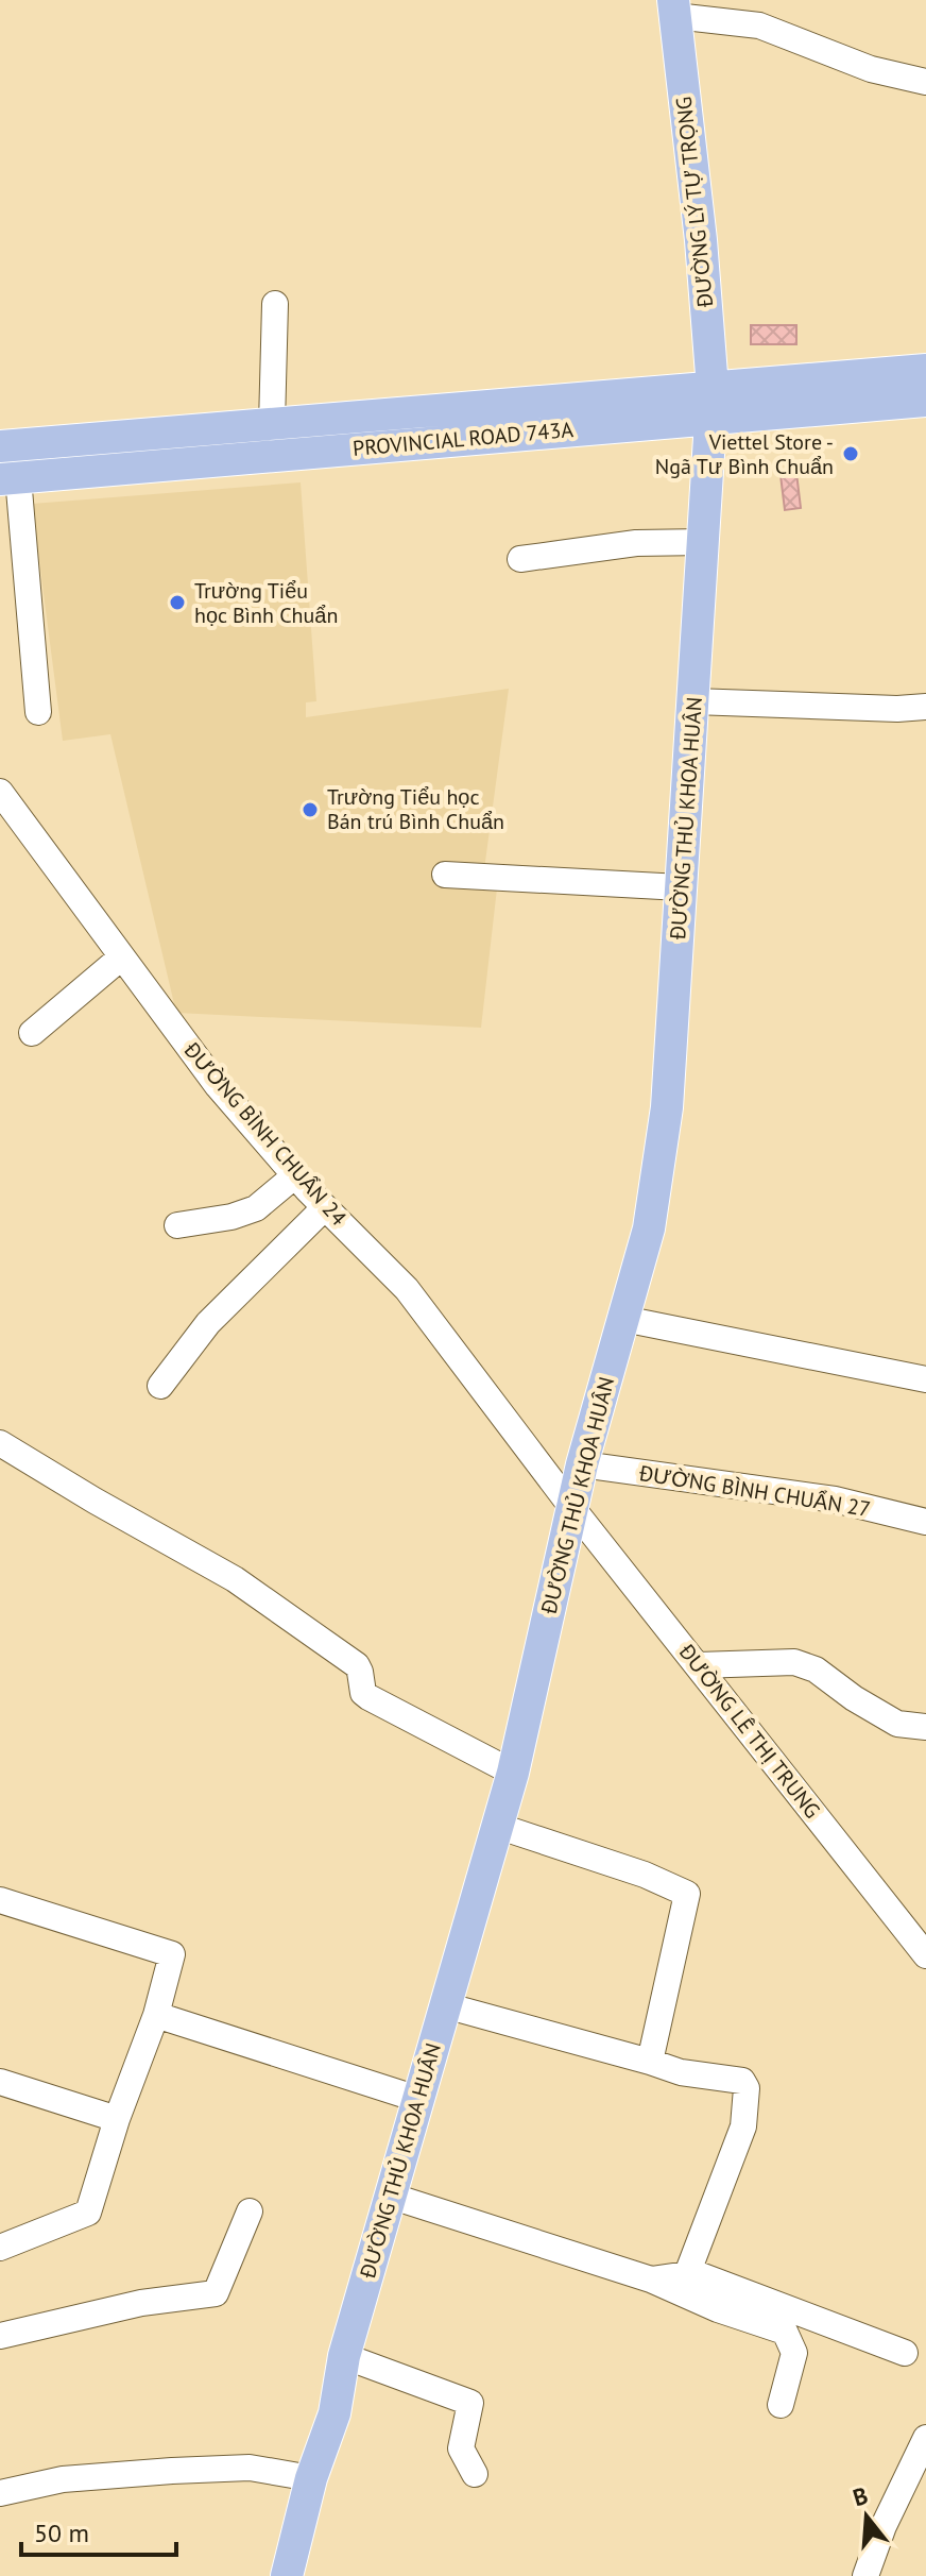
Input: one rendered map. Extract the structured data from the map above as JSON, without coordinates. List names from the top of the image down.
{
  "streets": {
    "main road": ["ĐƯỜNG LÝ TỰ TRỌNG", "PROVINCIAL ROAD 743A", "ĐƯỜNG THỦ KHOA HUÂN"],
    "street": ["ĐƯỜNG BÌNH CHUẨN 24", "ĐƯỜNG BÌNH CHUẨN 27", "ĐƯỜNG LÊ THỊ TRUNG"]
  },
  "crossings": [
    ["ĐƯỜNG LÝ TỰ TRỌNG", "PROVINCIAL ROAD 743A"],
    ["ĐƯỜNG LÝ TỰ TRỌNG", "ĐƯỜNG THỦ KHOA HUÂN"],
    ["PROVINCIAL ROAD 743A", "ĐƯỜNG THỦ KHOA HUÂN"],
    ["ĐƯỜNG THỦ KHOA HUÂN", "ĐƯỜNG BÌNH CHUẨN 24"],
    ["ĐƯỜNG THỦ KHOA HUÂN", "ĐƯỜNG BÌNH CHUẨN 27"],
    ["ĐƯỜNG THỦ KHOA HUÂN", "ĐƯỜNG LÊ THỊ TRUNG"],
    ["ĐƯỜNG BÌNH CHUẨN 24", "ĐƯỜNG LÊ THỊ TRUNG"]
  ],
  "places": ["Viettel Store - Ngã Tư Bình Chuẩn", "Trường Tiểu học Bình Chuẩn", "Trường Tiểu học Bán trú Bình Chuẩn"],
  "scale_bar": "50 m",
  "north": "top"
}
